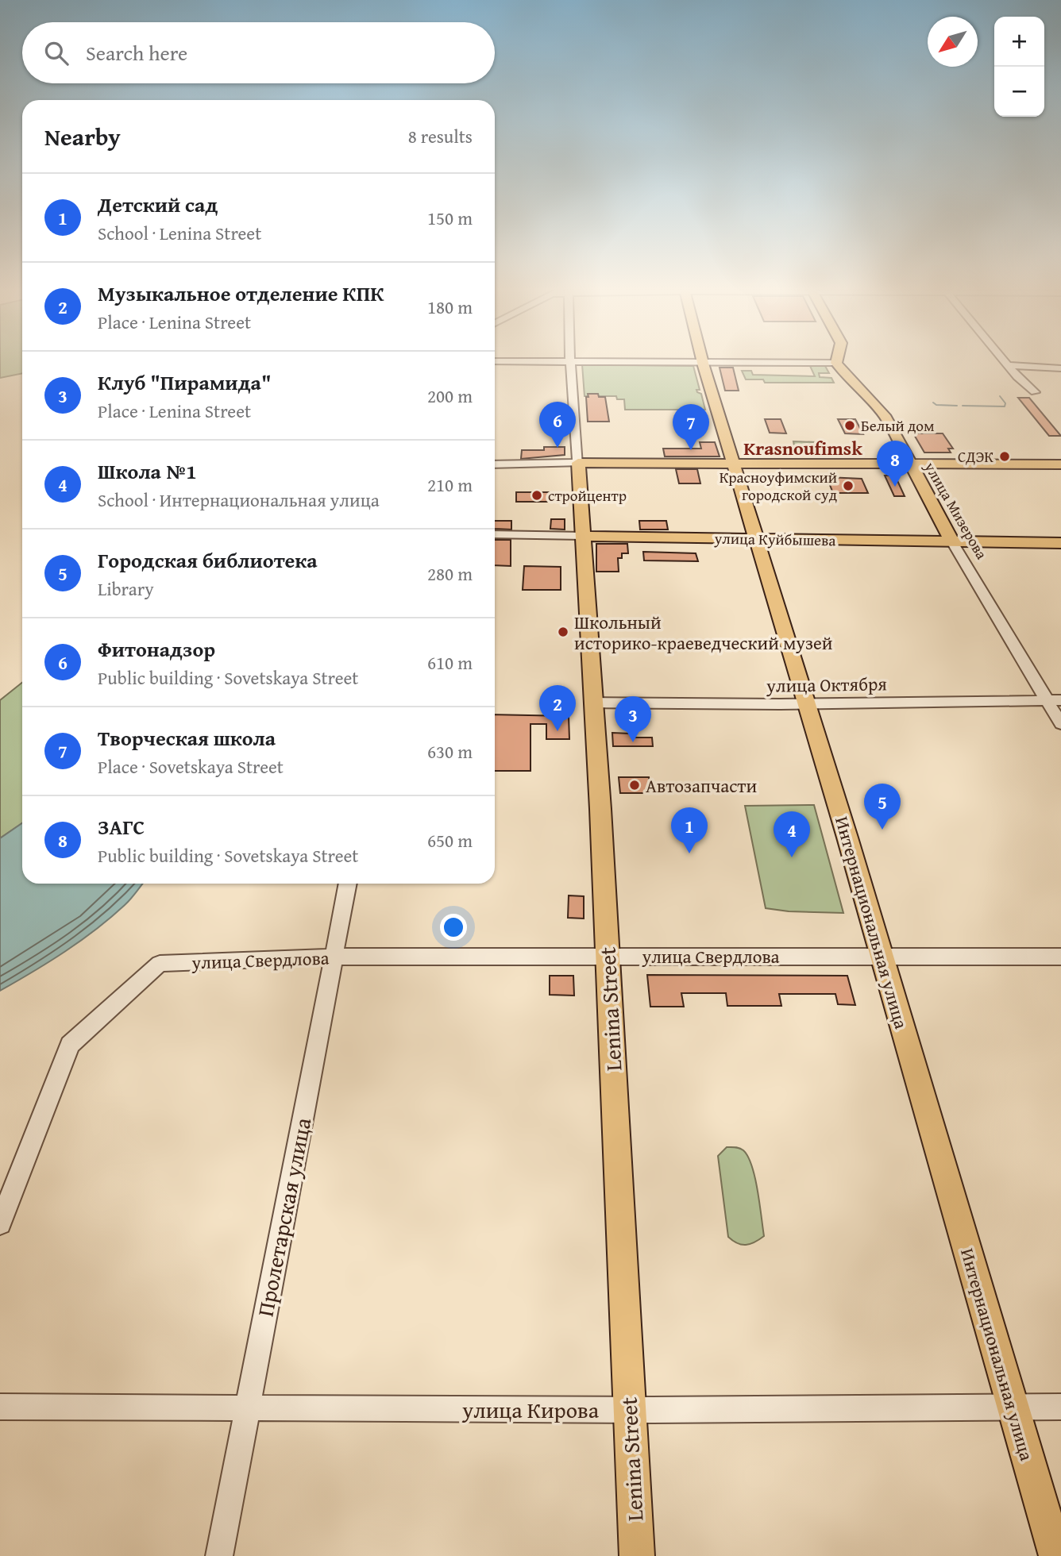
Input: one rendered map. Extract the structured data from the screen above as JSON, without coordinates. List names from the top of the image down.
{
  "streets": {
    "main road": [
      "улица Мизерова",
      "улица Куйбышева",
      "Интернациональная улица",
      "Lenina Street"
    ],
    "street": [
      "улица Октября",
      "улица Свердлова",
      "Пролетарская улица",
      "улица Кирова"
    ]
  },
  "crossings": [
    ["улица Мизерова", "улица Куйбышева"],
    ["улица Мизерова", "улица Октября"],
    ["улица Куйбышева", "Интернациональная улица"],
    ["улица Куйбышева", "Lenina Street"],
    ["улица Октября", "Интернациональная улица"],
    ["улица Октября", "Lenina Street"],
    ["Интернациональная улица", "улица Свердлова"],
    ["Интернациональная улица", "улица Кирова"],
    ["улица Свердлова", "Lenina Street"],
    ["улица Свердлова", "Пролетарская улица"],
    ["Lenina Street", "улица Кирова"],
    ["Пролетарская улица", "улица Кирова"]
  ],
  "districts": ["Krasnoufimsk"],
  "places": [
    "Белый дом",
    "СДЭК",
    "Красноуфимский городской суд",
    "стройцентр",
    "Школьный историко-краеведческий музей",
    "Автозапчасти"
  ],
  "north": "bottom left",
  "page": {
    "map_buttons": ["+", "−"],
    "search": "Search here",
    "heading": ["Nearby", "8 results"],
    "list": [
      {
        "mark": "1",
        "name": "Детский сад",
        "note": "School · Lenina Street",
        "value": "150 m"
      },
      {
        "mark": "2",
        "name": "Музыкальное отделение КПК",
        "note": "Place · Lenina Street",
        "value": "180 m"
      },
      {
        "mark": "3",
        "name": "Клуб \"Пирамида\"",
        "note": "Place · Lenina Street",
        "value": "200 m"
      },
      {
        "mark": "4",
        "name": "Школа №1",
        "note": "School · Интернациональная улица",
        "value": "210 m"
      },
      {
        "mark": "5",
        "name": "Городская библиотека",
        "note": "Library",
        "value": "280 m"
      },
      {
        "mark": "6",
        "name": "Фитонадзор",
        "note": "Public building · Sovetskaya Street",
        "value": "610 m"
      },
      {
        "mark": "7",
        "name": "Творческая школа",
        "note": "Place · Sovetskaya Street",
        "value": "630 m"
      },
      {
        "mark": "8",
        "name": "ЗАГС",
        "note": "Public building · Sovetskaya Street",
        "value": "650 m"
      }
    ],
    "pins": [
      "6",
      "7",
      "8",
      "2",
      "3",
      "5",
      "1",
      "4"
    ]
  }
}
